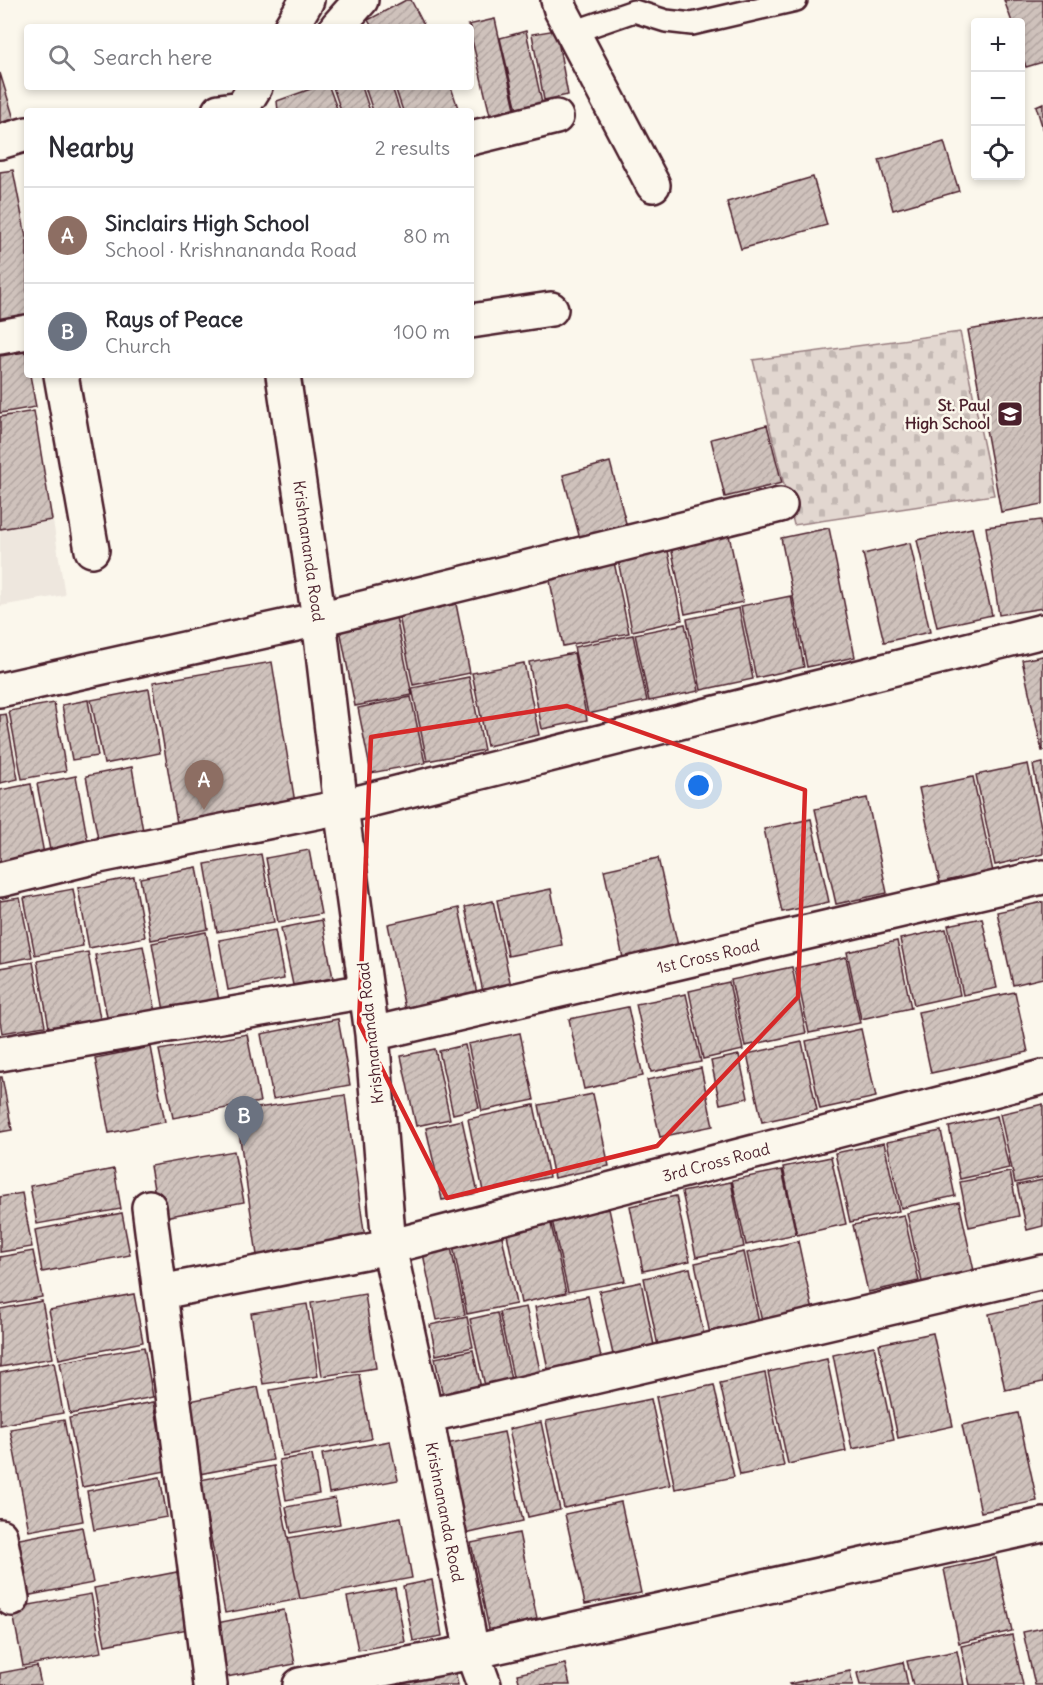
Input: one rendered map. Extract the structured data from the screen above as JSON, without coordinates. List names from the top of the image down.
{
  "streets": {
    "street": ["Krishnananda Road", "1st Cross Road", "3rd Cross Road"]
  },
  "crossings": [
    ["Krishnananda Road", "1st Cross Road"],
    ["Krishnananda Road", "3rd Cross Road"]
  ],
  "places": {
    "school or university": ["St. Paul High School"]
  },
  "page": {
    "map_buttons": ["+", "−"],
    "search": "Search here",
    "heading": ["Nearby", "2 results"],
    "list": [
      {
        "mark": "A",
        "name": "Sinclairs High School",
        "note": "School · Krishnananda Road",
        "value": "80 m"
      },
      {
        "mark": "B",
        "name": "Rays of Peace",
        "note": "Church",
        "value": "100 m"
      }
    ],
    "pins": ["A", "B"]
  }
}
